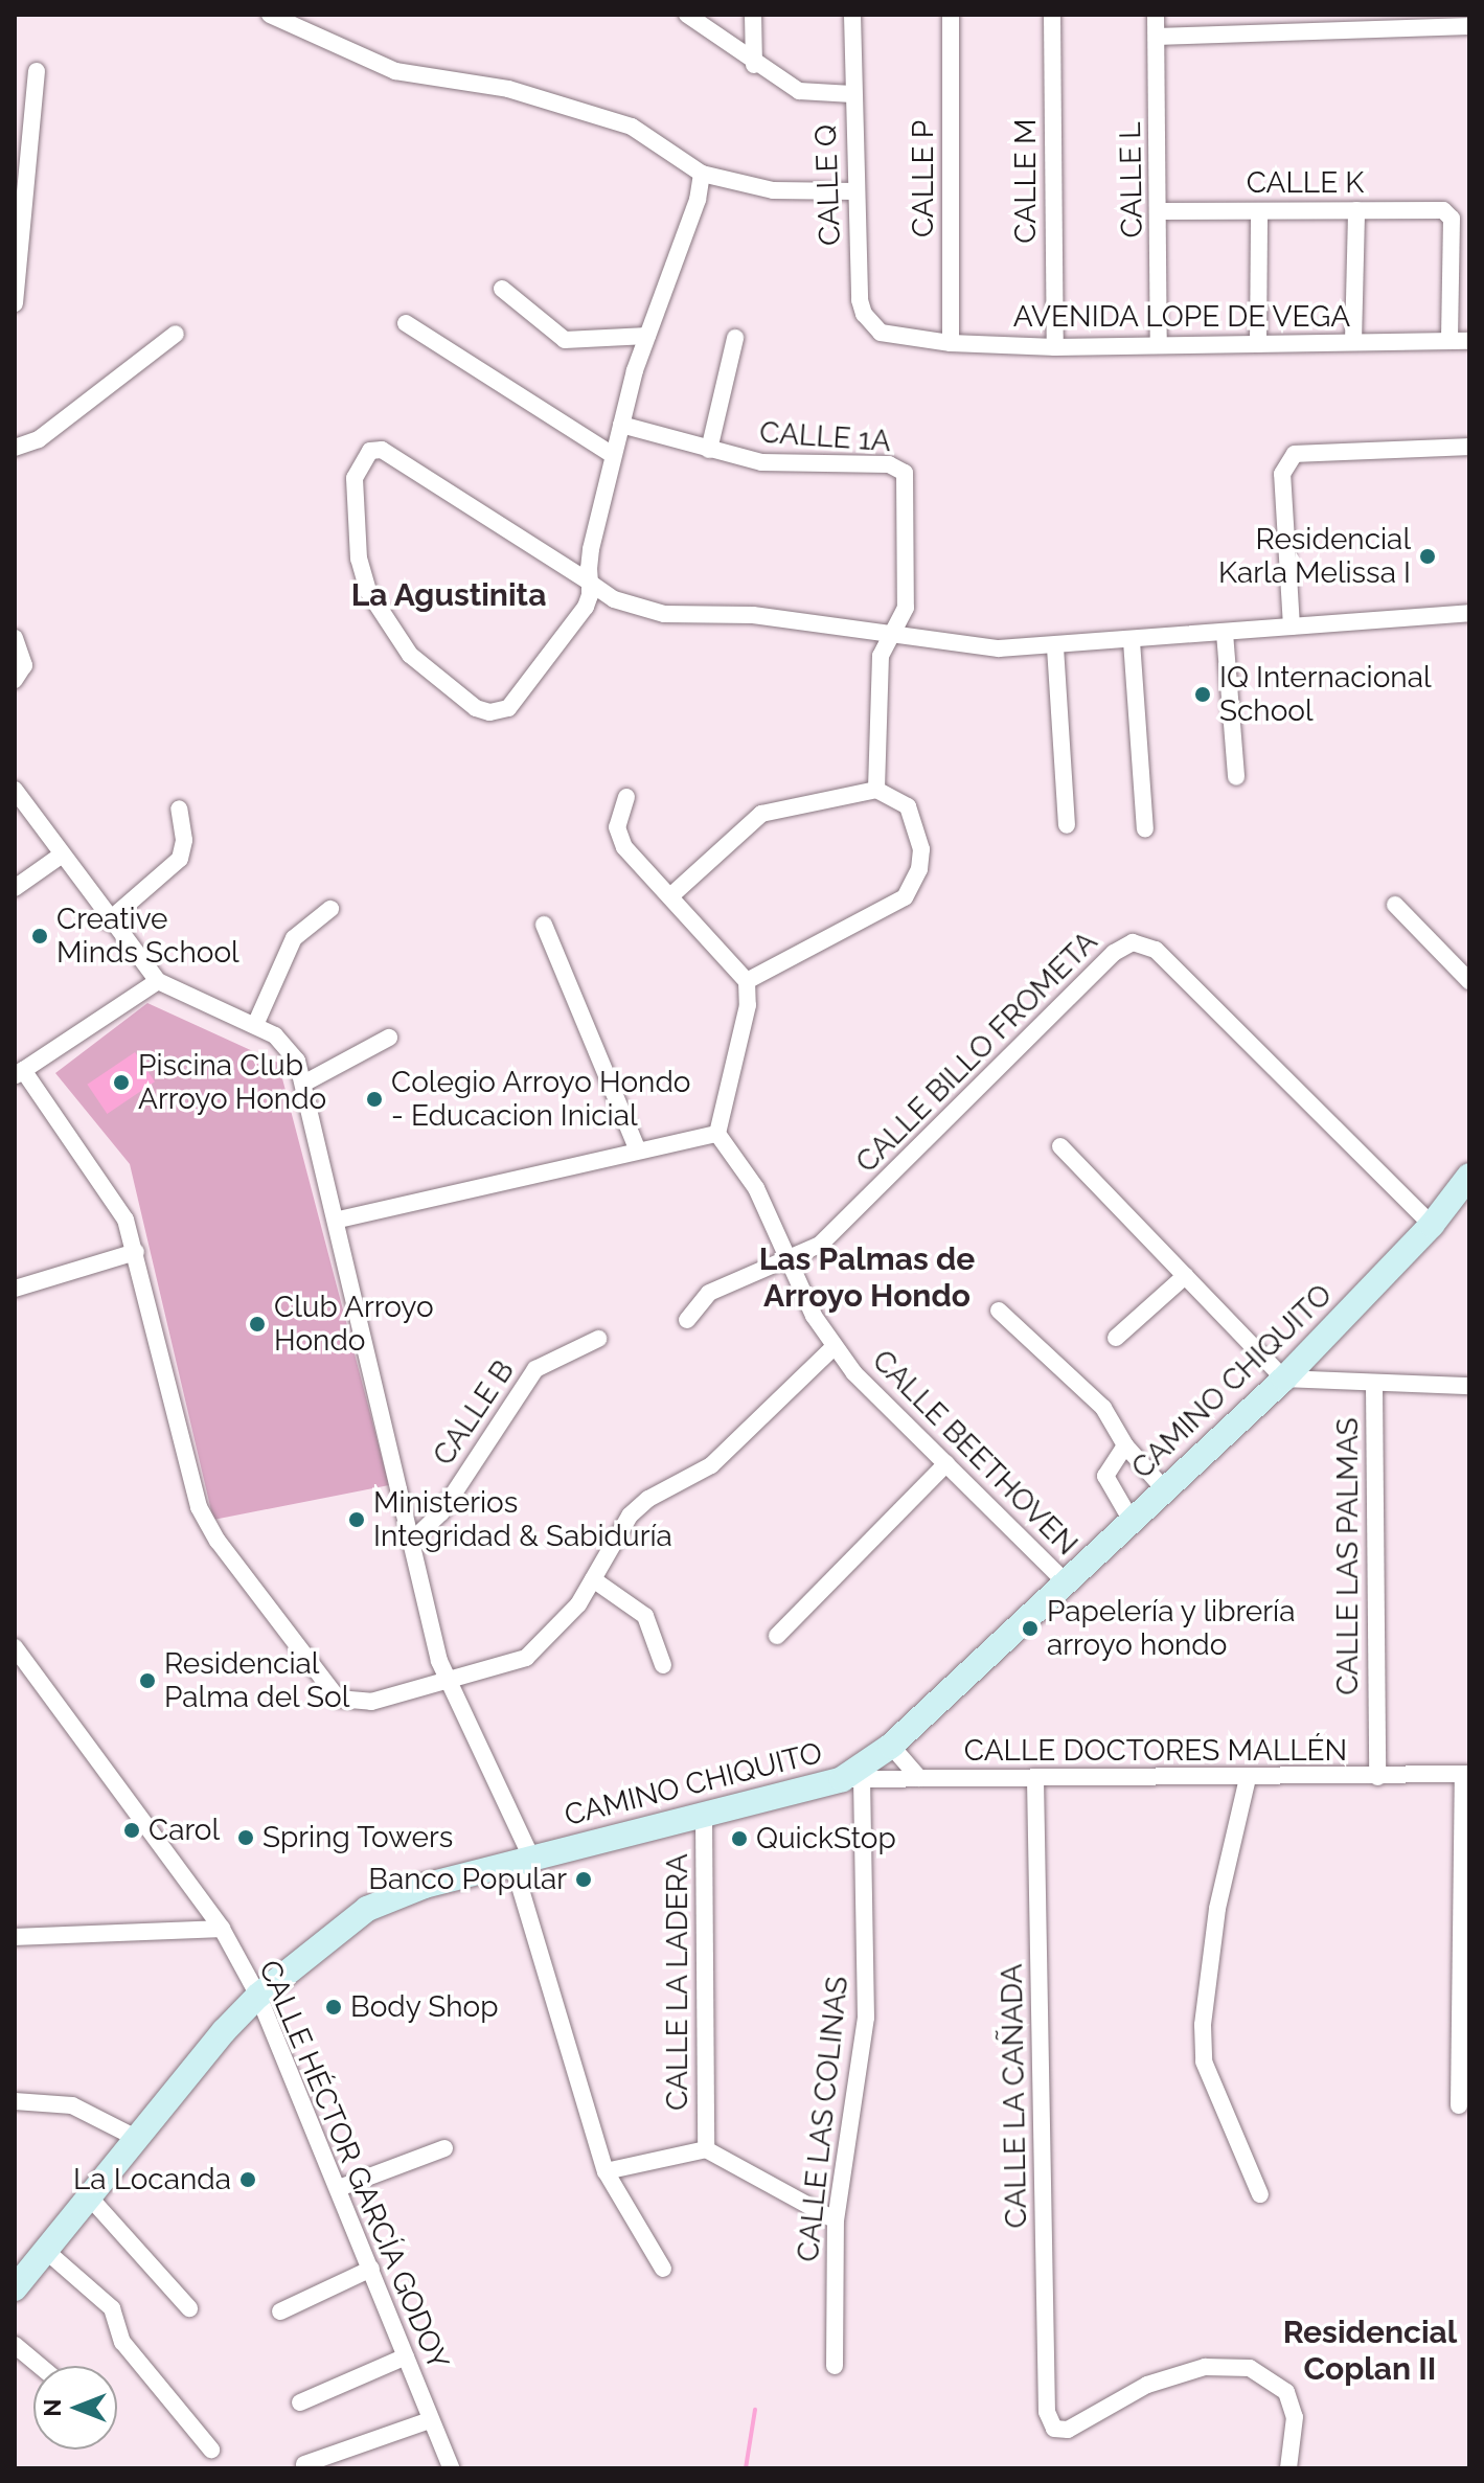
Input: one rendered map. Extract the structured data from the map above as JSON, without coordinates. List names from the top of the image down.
{
  "streets": {
    "main road": ["CAMINO CHIQUITO"],
    "street": [
      "CALLE P",
      "CALLE L",
      "CALLE M",
      "CALLE K",
      "CALLE Q",
      "AVENIDA LOPE DE VEGA",
      "CALLE 1A",
      "CALLE BILLO FROMETA",
      "CALLE B",
      "CALLE BEETHOVEN",
      "CALLE LAS PALMAS",
      "CALLE DOCTORES MALLÉN",
      "CALLE LA LADERA",
      "CALLE LA CAÑADA",
      "CALLE LAS COLINAS",
      "CALLE HÉCTOR GARCÍA GODOY"
    ]
  },
  "crossings": [
    ["CALLE P", "AVENIDA LOPE DE VEGA"],
    ["CALLE L", "CALLE K"],
    ["CALLE L", "AVENIDA LOPE DE VEGA"],
    ["CALLE M", "AVENIDA LOPE DE VEGA"],
    ["CALLE K", "AVENIDA LOPE DE VEGA"],
    ["CALLE Q", "AVENIDA LOPE DE VEGA"],
    ["CALLE BILLO FROMETA", "CAMINO CHIQUITO"],
    ["CALLE BILLO FROMETA", "CALLE BEETHOVEN"],
    ["CAMINO CHIQUITO", "CALLE BEETHOVEN"],
    ["CAMINO CHIQUITO", "CALLE DOCTORES MALLÉN"],
    ["CAMINO CHIQUITO", "CALLE LA LADERA"],
    ["CAMINO CHIQUITO", "CALLE LAS COLINAS"],
    ["CAMINO CHIQUITO", "CALLE HÉCTOR GARCÍA GODOY"],
    ["CALLE LAS PALMAS", "CALLE DOCTORES MALLÉN"],
    ["CALLE DOCTORES MALLÉN", "CALLE LA CAÑADA"],
    ["CALLE DOCTORES MALLÉN", "CALLE LAS COLINAS"]
  ],
  "districts": ["La Agustinita", "Las Palmas de Arroyo Hondo", "Residencial Coplan II"],
  "places": [
    "Residencial Karla Melissa I",
    "IQ Internacional School",
    "Creative Minds School",
    "Piscina Club Arroyo Hondo",
    "Colegio Arroyo Hondo - Educacion Inicial",
    "Club Arroyo Hondo",
    "Ministerios Integridad & Sabiduría",
    "Papelería y librería arroyo hondo",
    "Residencial Palma del Sol",
    "Carol",
    "Spring Towers",
    "QuickStop",
    "Banco Popular",
    "Body Shop",
    "La Locanda"
  ],
  "north": "left"
}
